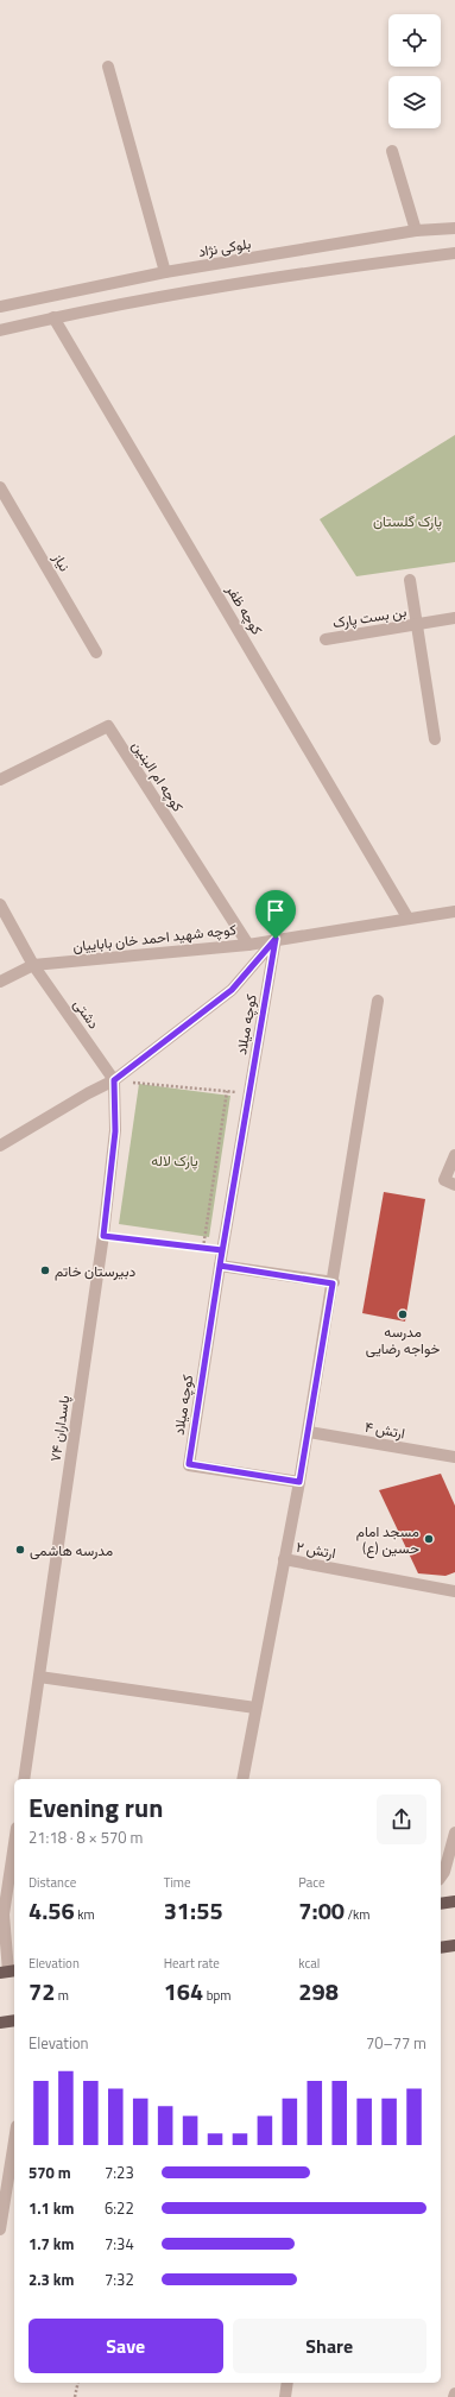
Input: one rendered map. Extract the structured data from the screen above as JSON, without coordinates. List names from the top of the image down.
{
  "streets": {
    "street": [
      "بلوکی نژاد",
      "نیاز",
      "کوچه ظفر",
      "بن بست پارک",
      "کوچه ام البنین",
      "کوچه شهید احمد خان باباییان",
      "دشتی",
      "کوچه میلاد",
      "پاسداران ۷۴",
      "ارتش ۴",
      "ارتش ۲"
    ]
  },
  "crossings": [
    ["کوچه ظفر", "کوچه شهید احمد خان باباییان"],
    ["کوچه ام البنین", "کوچه شهید احمد خان باباییان"],
    ["کوچه شهید احمد خان باباییان", "دشتی"],
    ["کوچه شهید احمد خان باباییان", "کوچه میلاد"],
    ["دشتی", "پاسداران ۷۴"]
  ],
  "parks": ["پارک گلستان", "پارک لاله"],
  "places": [
    "دبیرستان خاتم",
    "مدرسه خواجه رضایی",
    "مسجد امام حسین (ع)",
    "مدرسه هاشمی"
  ],
  "page": {
    "heading": ["Evening run", "21:18 · 8 × 570 m"],
    "stats": [
      ["Distance", "4.56 km"],
      ["Time", "31:55"],
      ["Pace", "7:00 /km"],
      ["Elevation", "72 m"],
      ["Heart rate", "164 bpm"],
      ["kcal", "298"]
    ],
    "chart": ["Elevation", "70–77 m"],
    "list": [
      {
        "name": "570 m",
        "note": "7:23"
      },
      {
        "name": "1.1 km",
        "note": "6:22"
      },
      {
        "name": "1.7 km",
        "note": "7:34"
      },
      {
        "name": "2.3 km",
        "note": "7:32"
      }
    ],
    "buttons": ["Save", "Share"]
  }
}
